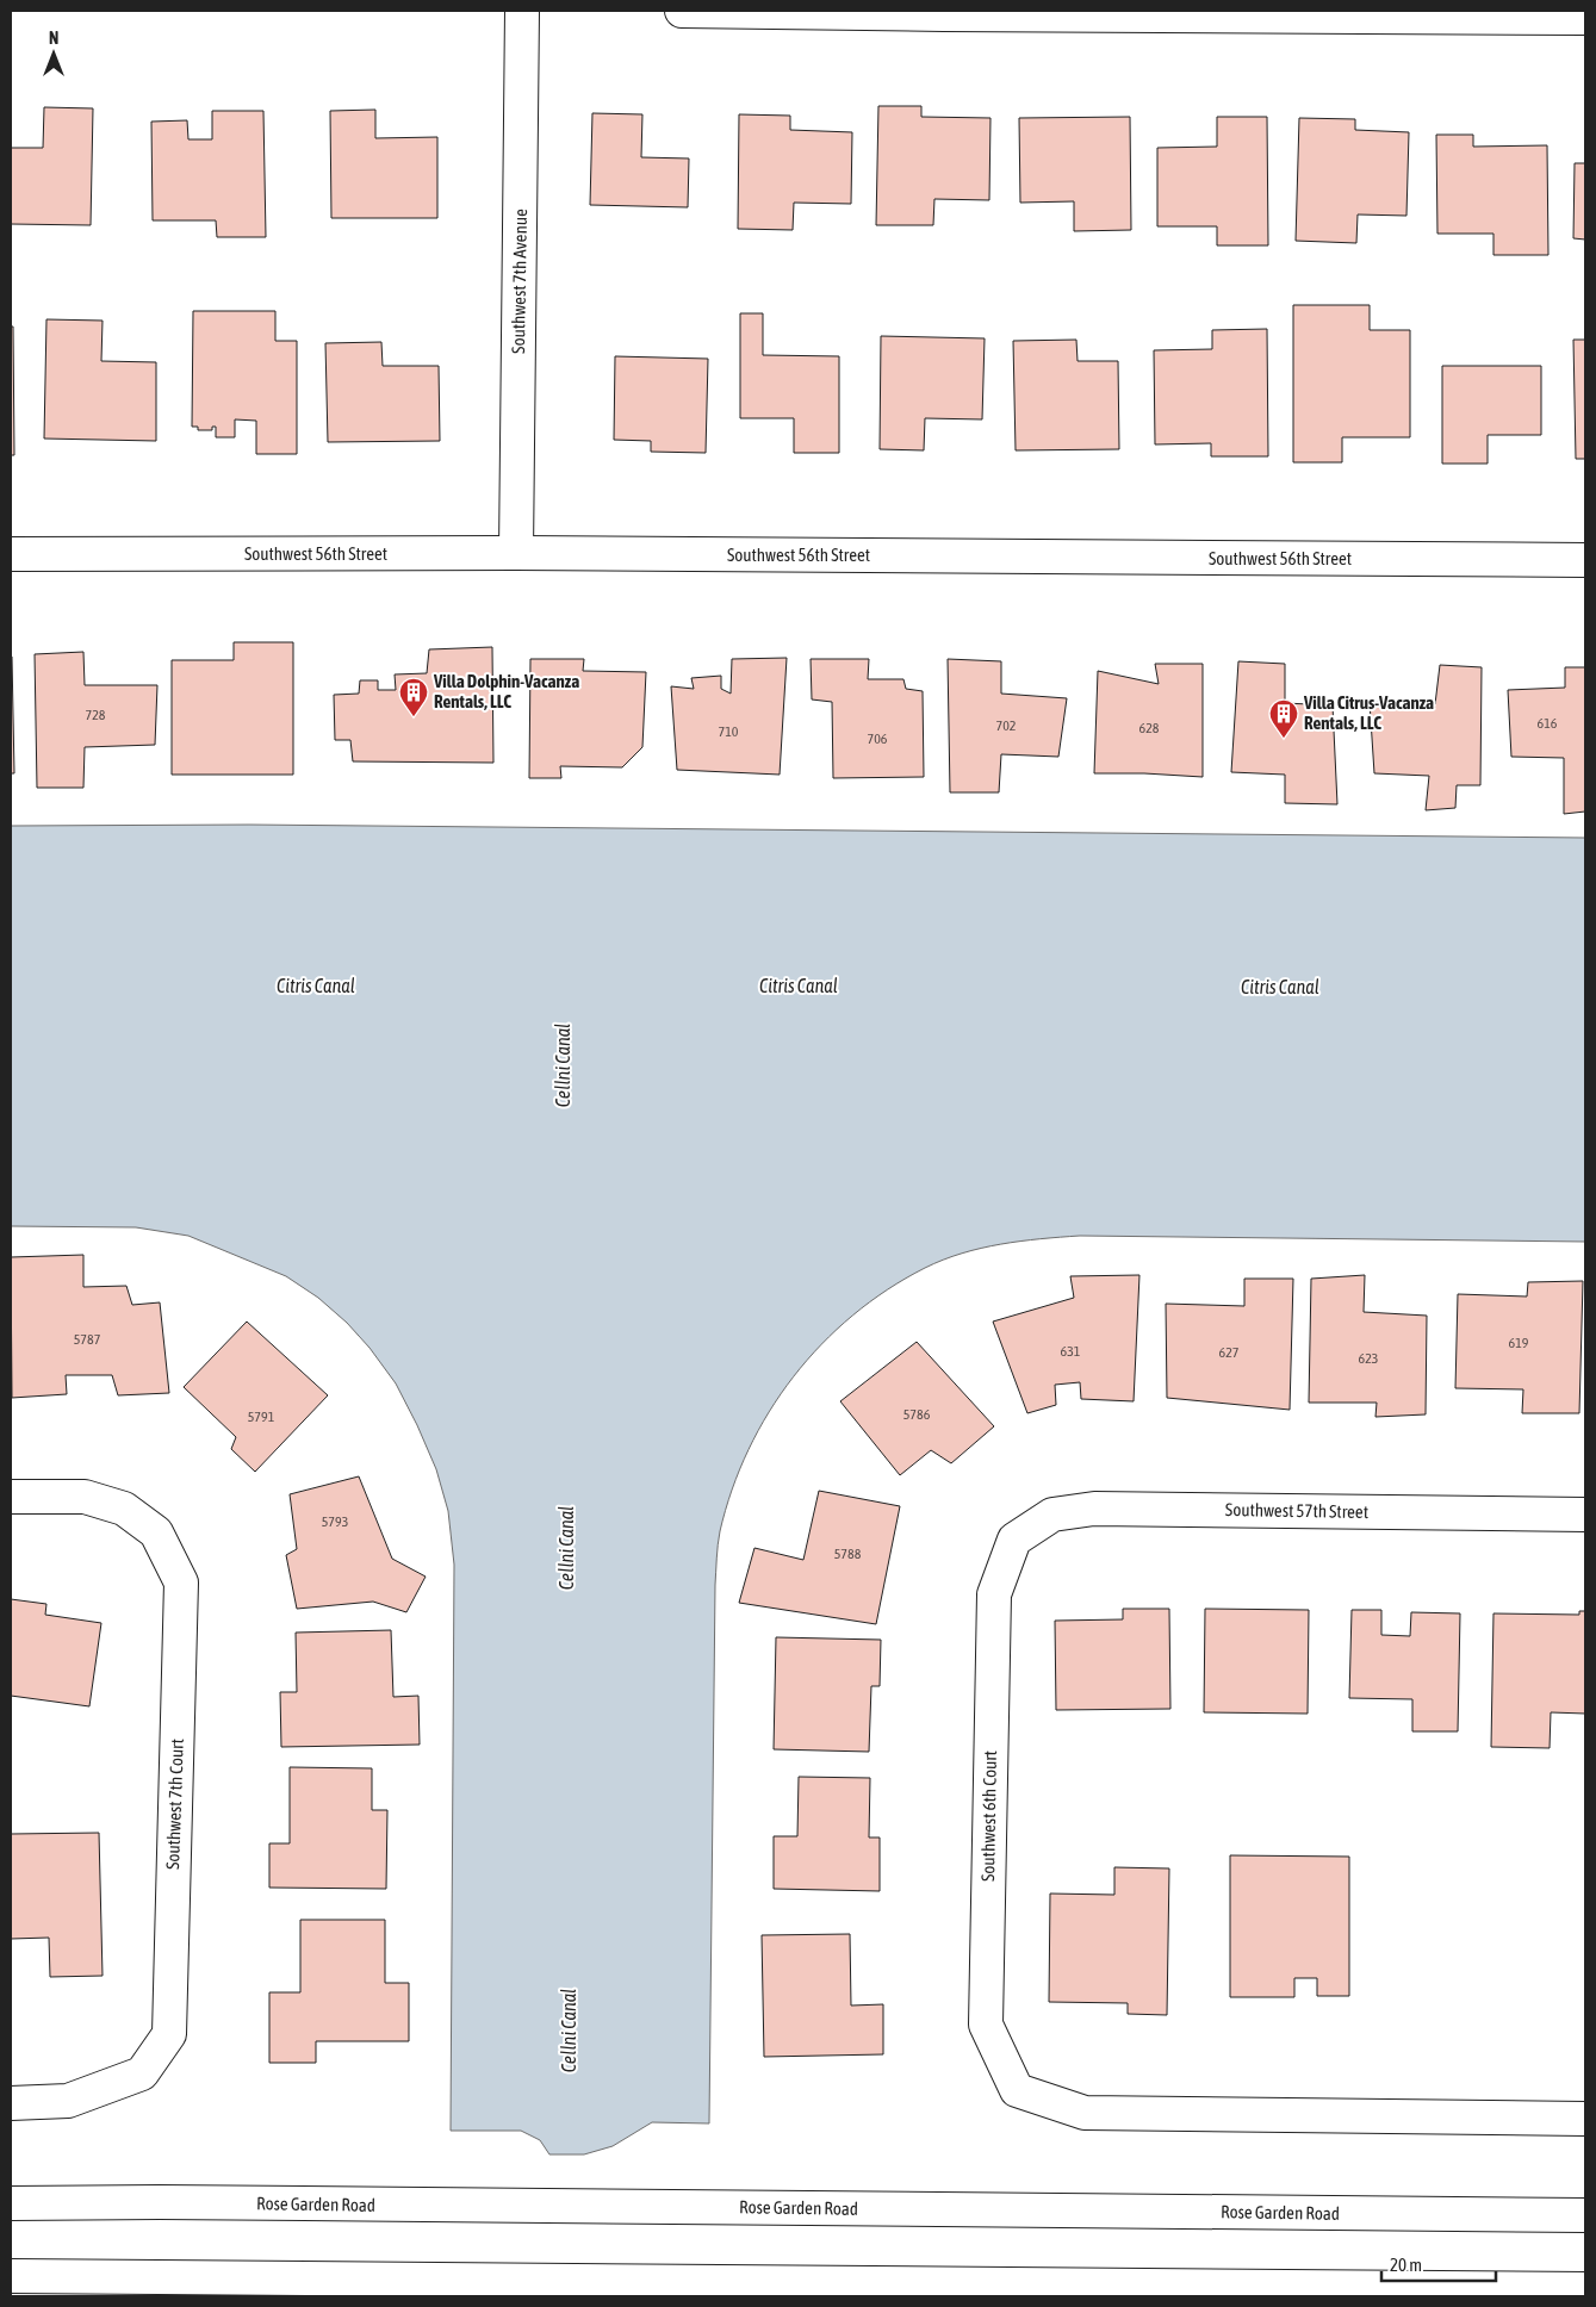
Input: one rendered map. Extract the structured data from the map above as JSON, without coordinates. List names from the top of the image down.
{
  "streets": {
    "street": [
      "Southwest 7th Avenue",
      "Southwest 56th Street",
      "Southwest 57th Street",
      "Southwest 7th Court",
      "Southwest 6th Court",
      "Rose Garden Road"
    ]
  },
  "crossings": [
    ["Southwest 7th Avenue", "Southwest 56th Street"],
    ["Southwest 57th Street", "Southwest 6th Court"]
  ],
  "water": ["Citris Canal", "Cellni Canal"],
  "places": {
    "building": ["Villa Dolphin-Vacanza Rentals, LLC", "Villa Citrus-Vacanza Rentals, LLC"]
  },
  "house_numbers": [
    "728",
    "616",
    "702",
    "628",
    "710",
    "706",
    "5787",
    "619",
    "631",
    "627",
    "623",
    "5786",
    "5791",
    "5793",
    "5788"
  ],
  "scale_bar": "20 m",
  "north": "top"
}
